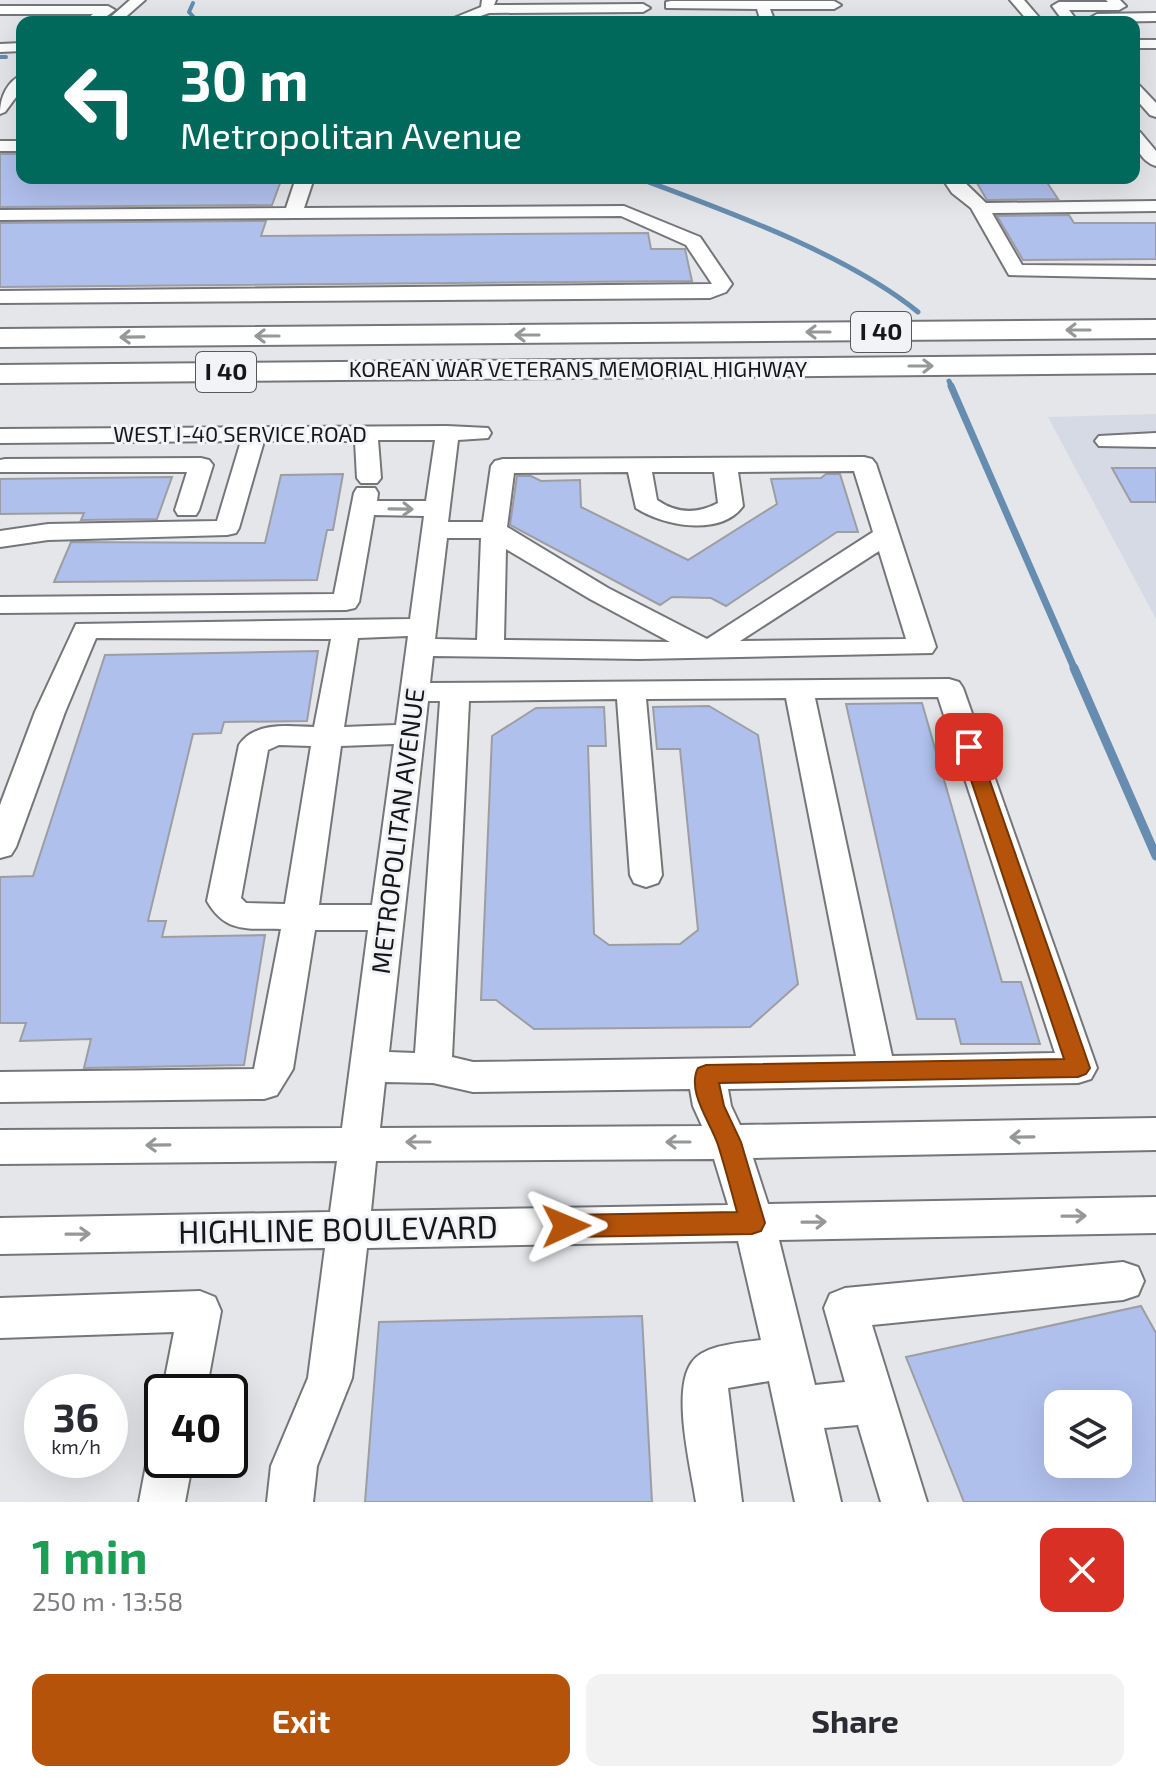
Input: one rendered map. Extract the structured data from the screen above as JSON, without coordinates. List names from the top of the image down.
{
  "streets": {
    "highway": ["I 40", "KOREAN WAR VETERANS MEMORIAL HIGHWAY"],
    "street": ["WEST I-40 SERVICE ROAD", "METROPOLITAN AVENUE", "HIGHLINE BOULEVARD"]
  },
  "crossings": [
    ["WEST I-40 SERVICE ROAD", "METROPOLITAN AVENUE"],
    ["METROPOLITAN AVENUE", "HIGHLINE BOULEVARD"]
  ],
  "page": {
    "turn": ["30 m", "Metropolitan Avenue"],
    "speed": "36 km/h",
    "limit": "40",
    "heading": ["1 min", "250 m · 13:58"],
    "buttons": ["Exit", "Share"]
  }
}
